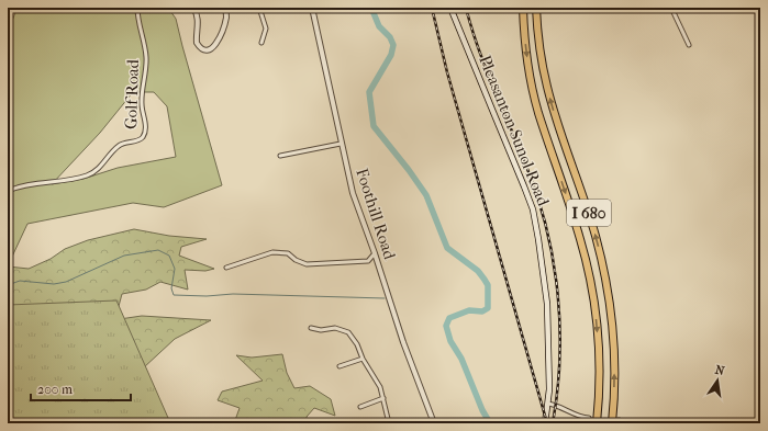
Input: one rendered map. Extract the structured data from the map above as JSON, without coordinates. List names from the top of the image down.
{
  "streets": {
    "highway": ["I 680"],
    "main road": ["Pleasanton Sunol Road"],
    "street": ["Golf Road", "Foothill Road"]
  },
  "scale_bar": "200 m",
  "north": "top"
}
